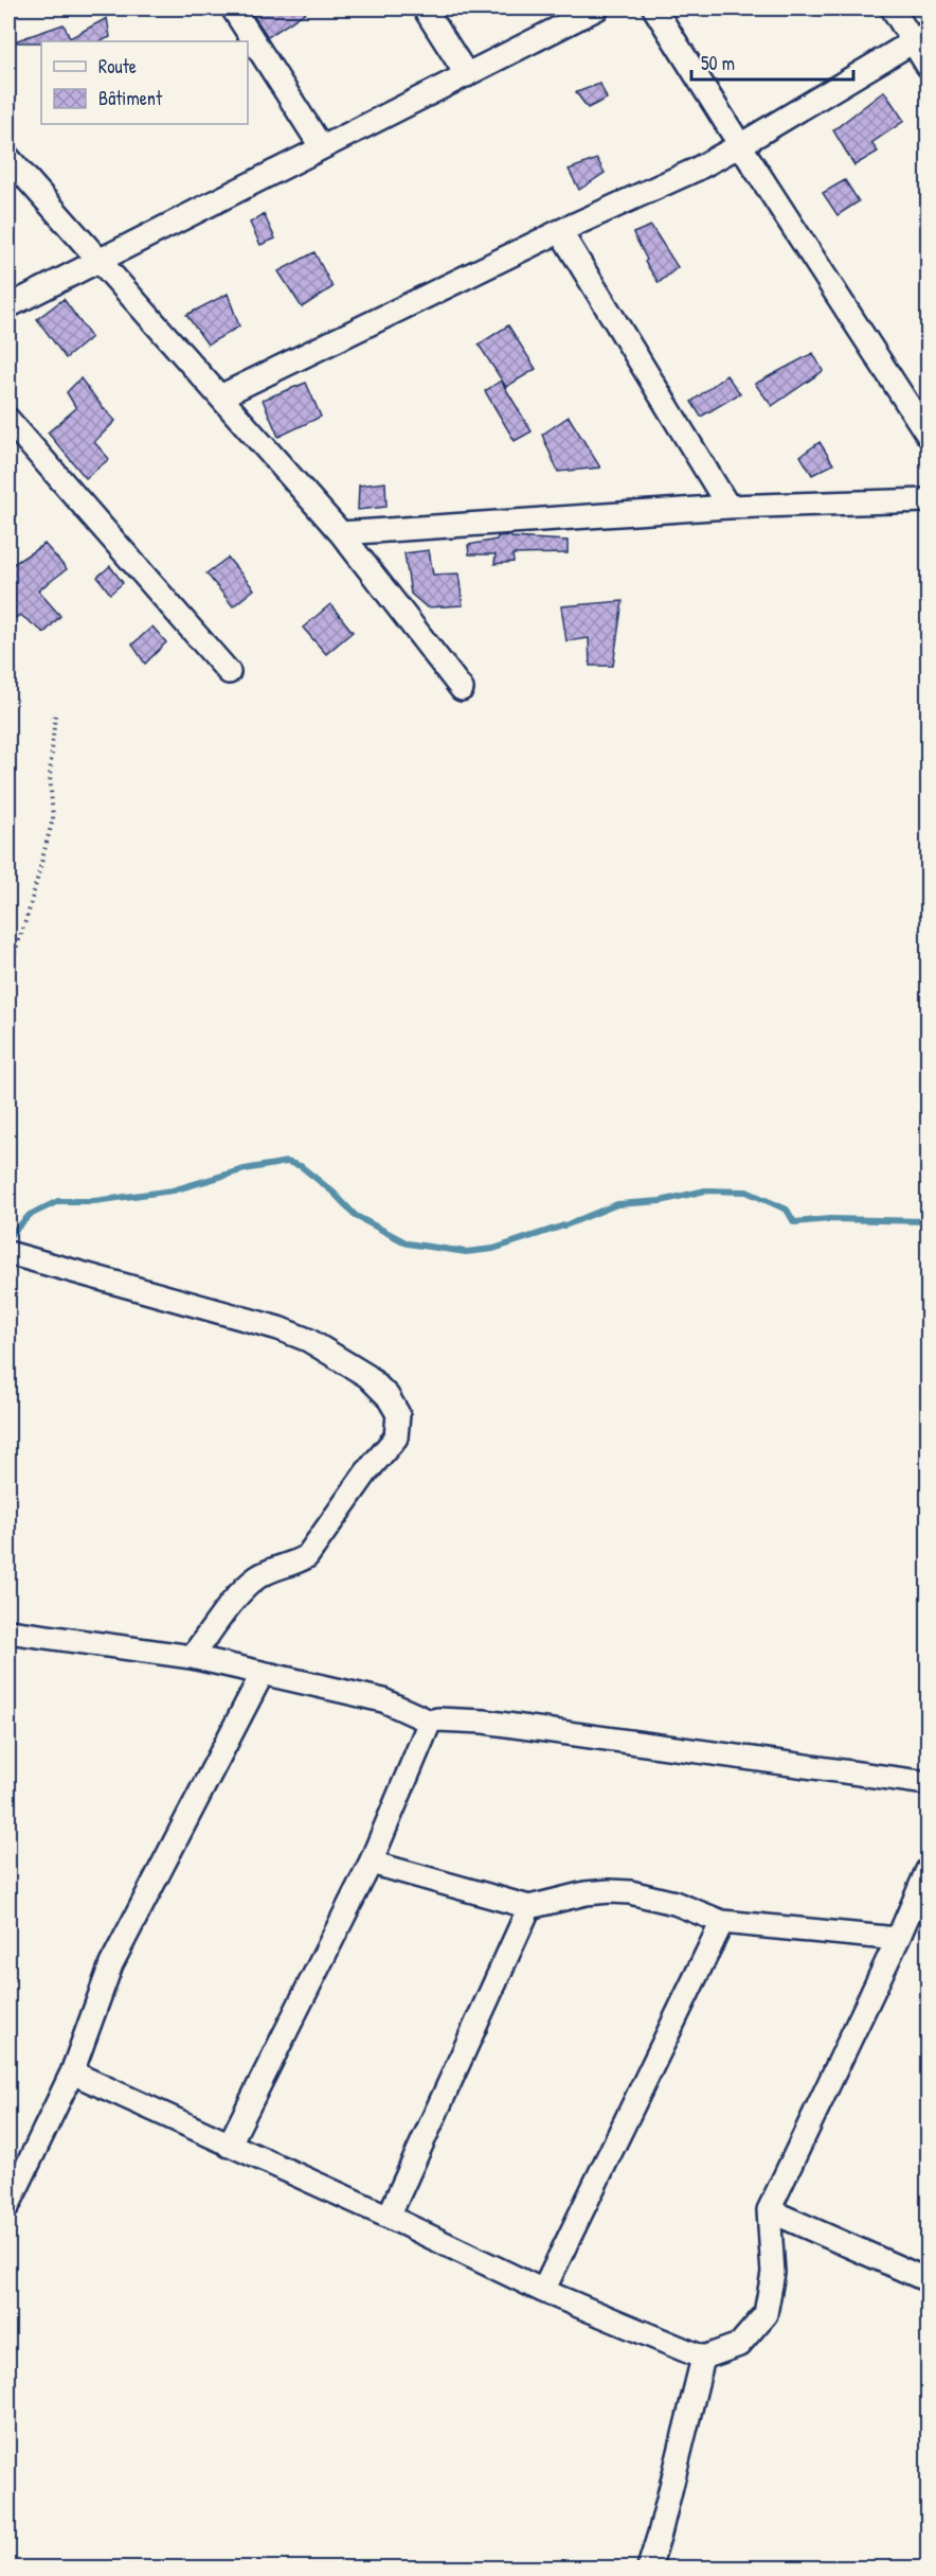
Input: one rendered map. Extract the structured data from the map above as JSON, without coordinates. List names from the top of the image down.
{
  "legend": ["Route", "Bâtiment"],
  "scale_bar": "50 m"
}
